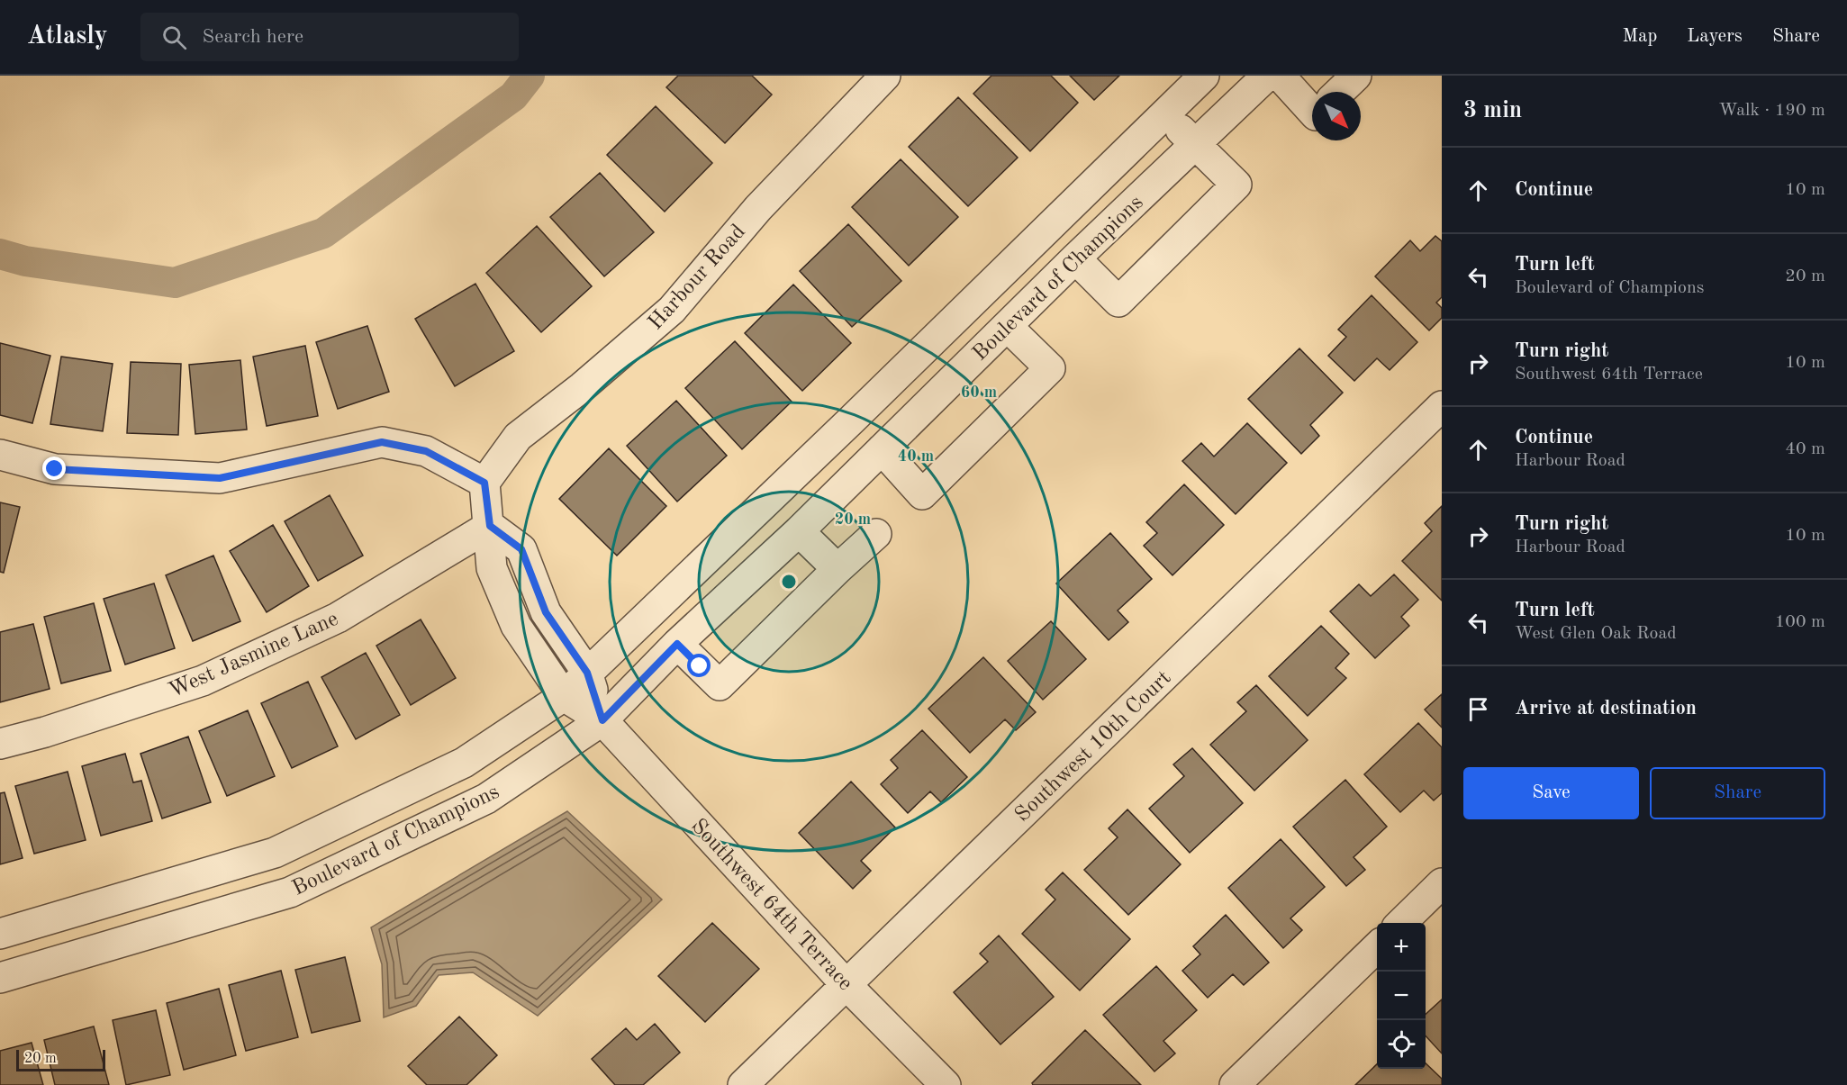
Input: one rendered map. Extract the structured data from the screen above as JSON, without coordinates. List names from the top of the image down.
{
  "streets": {
    "street": [
      "Harbour Road",
      "Boulevard of Champions",
      "West Jasmine Lane",
      "Southwest 10th Court",
      "Southwest 64th Terrace"
    ]
  },
  "crossings": [
    ["Boulevard of Champions", "Southwest 64th Terrace"],
    ["Southwest 10th Court", "Southwest 64th Terrace"]
  ],
  "scale_bar": "20 m",
  "north": "bottom right",
  "page": {
    "header": "Atlasly",
    "search": "Search here",
    "nav": ["Map", "Layers", "Share"],
    "heading": ["3 min", "Walk · 190 m"],
    "list": [
      ["Continue", "10 m"],
      ["Turn left", "Boulevard of Champions", "20 m"],
      ["Turn right", "Southwest 64th Terrace", "10 m"],
      ["Continue", "Harbour Road", "40 m"],
      ["Turn right", "Harbour Road", "10 m"],
      ["Turn left", "West Glen Oak Road", "100 m"],
      "Arrive at destination"
    ],
    "buttons": ["Save", "Share"],
    "map_buttons": ["+", "−"],
    "scale": "20 m"
  },
  "rings": ["60 m", "40 m", "20 m"]
}
